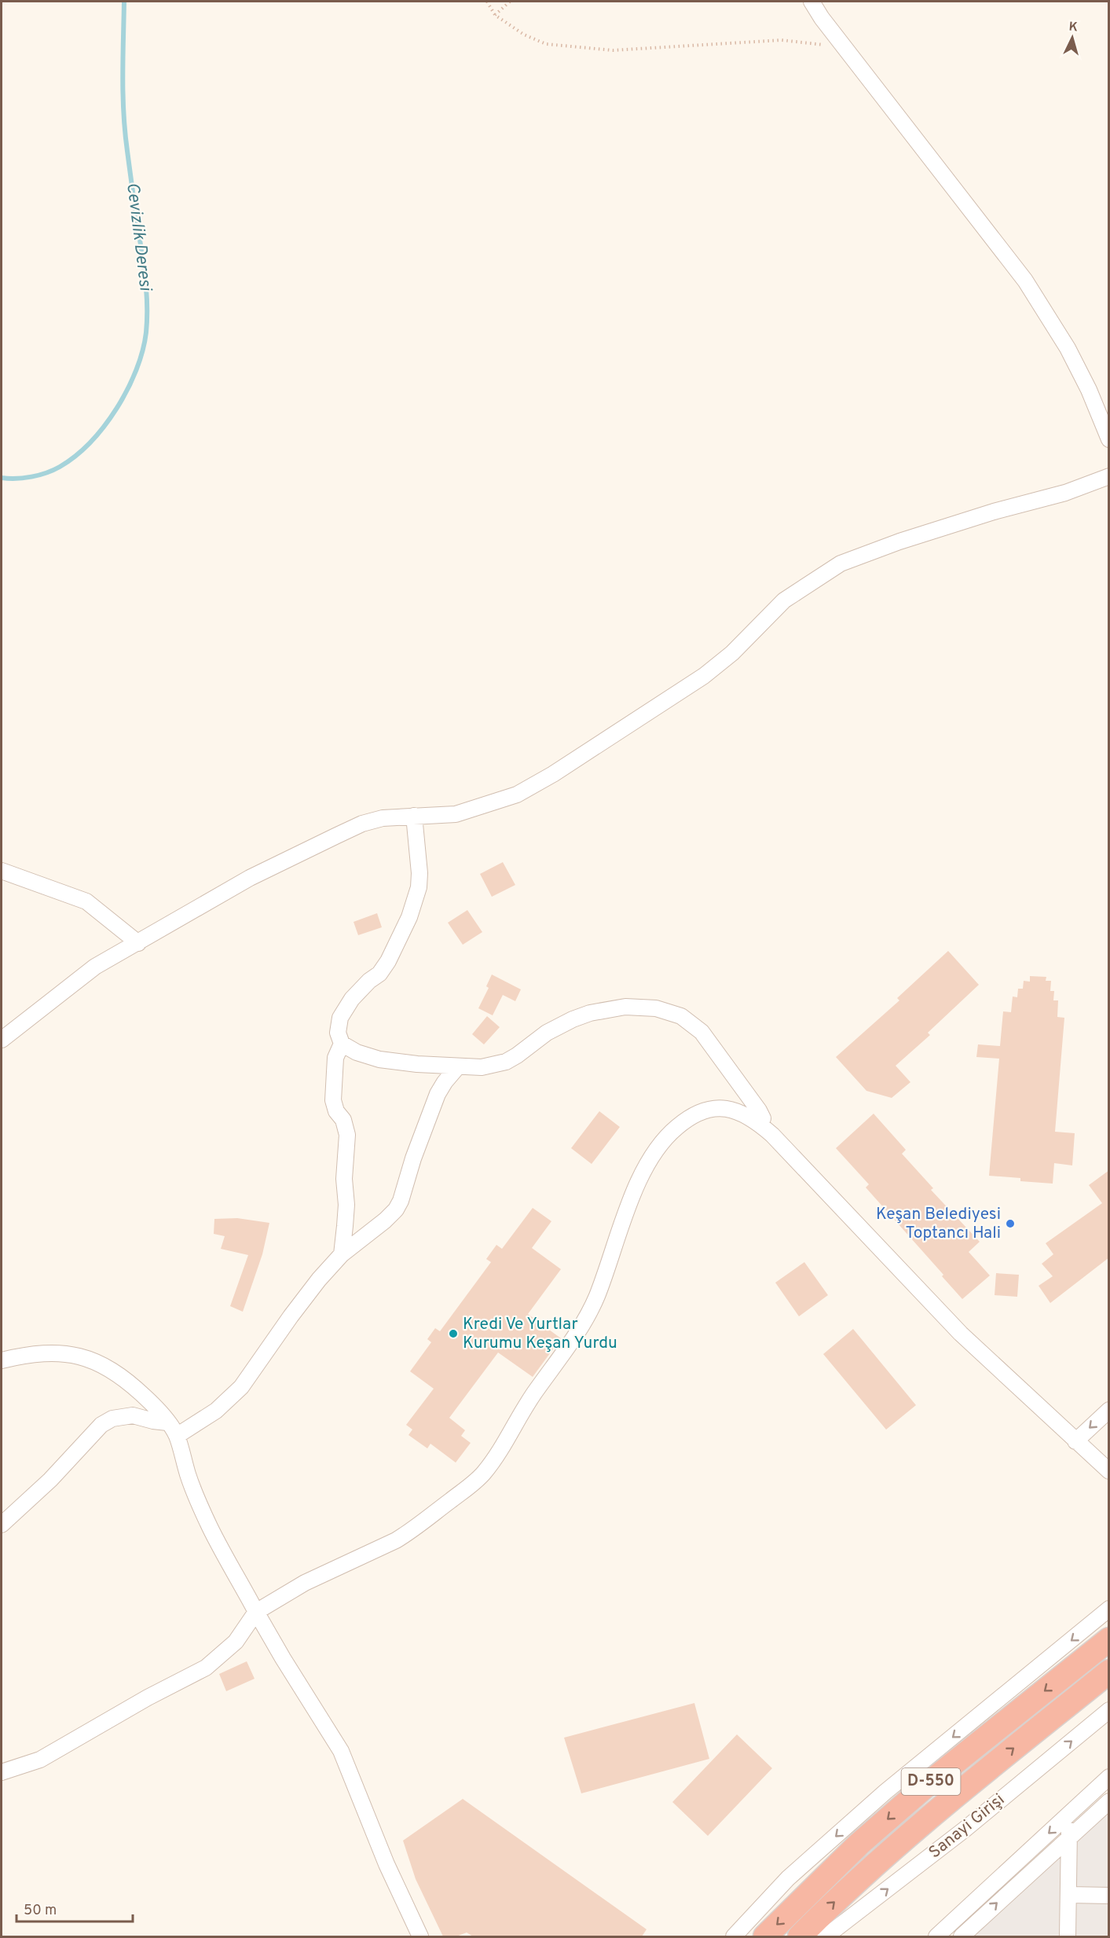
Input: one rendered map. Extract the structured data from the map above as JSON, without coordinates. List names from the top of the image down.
{
  "streets": {
    "highway": ["D-550"],
    "street": ["Sanayi Girişi"]
  },
  "water": ["Cevizlik Deresi"],
  "places": ["Keşan Belediyesi Toptancı Hali", "Kredi Ve Yurtlar Kurumu Keşan Yurdu"],
  "scale_bar": "50 m",
  "north": "top"
}
